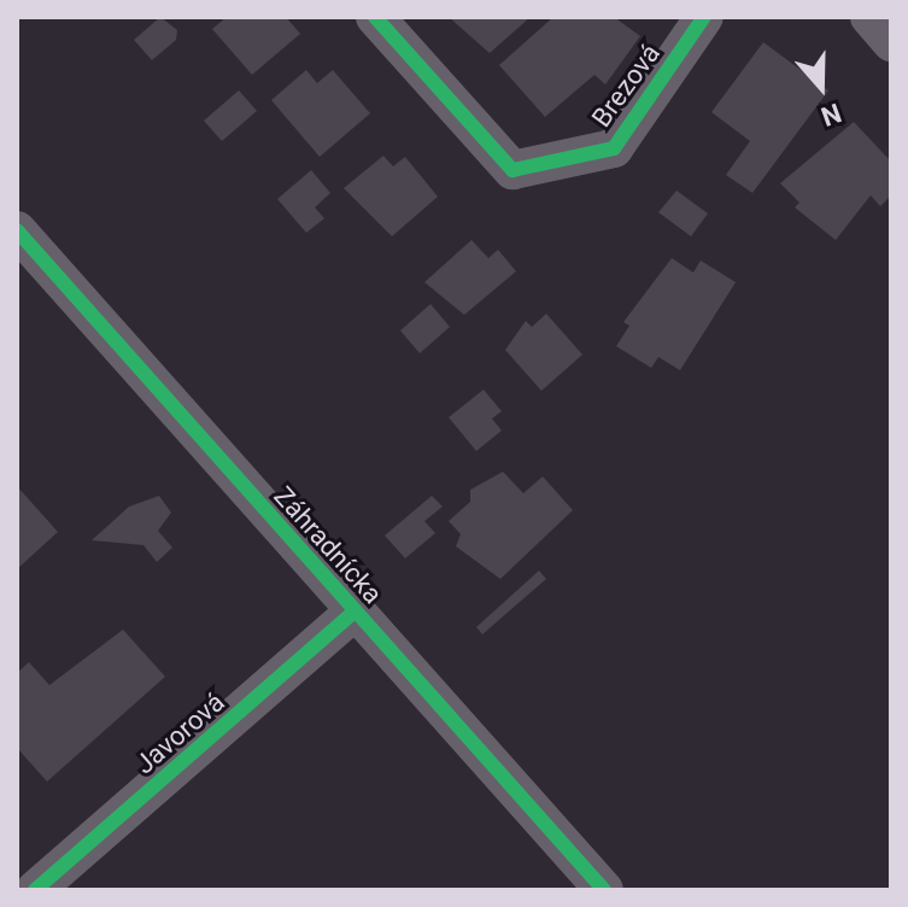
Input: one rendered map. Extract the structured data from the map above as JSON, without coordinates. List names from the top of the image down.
{
  "streets": {
    "street": ["Brezová", "Záhradnícka", "Javorová"]
  },
  "crossings": [
    ["Záhradnícka", "Javorová"]
  ],
  "north": "bottom"
}
